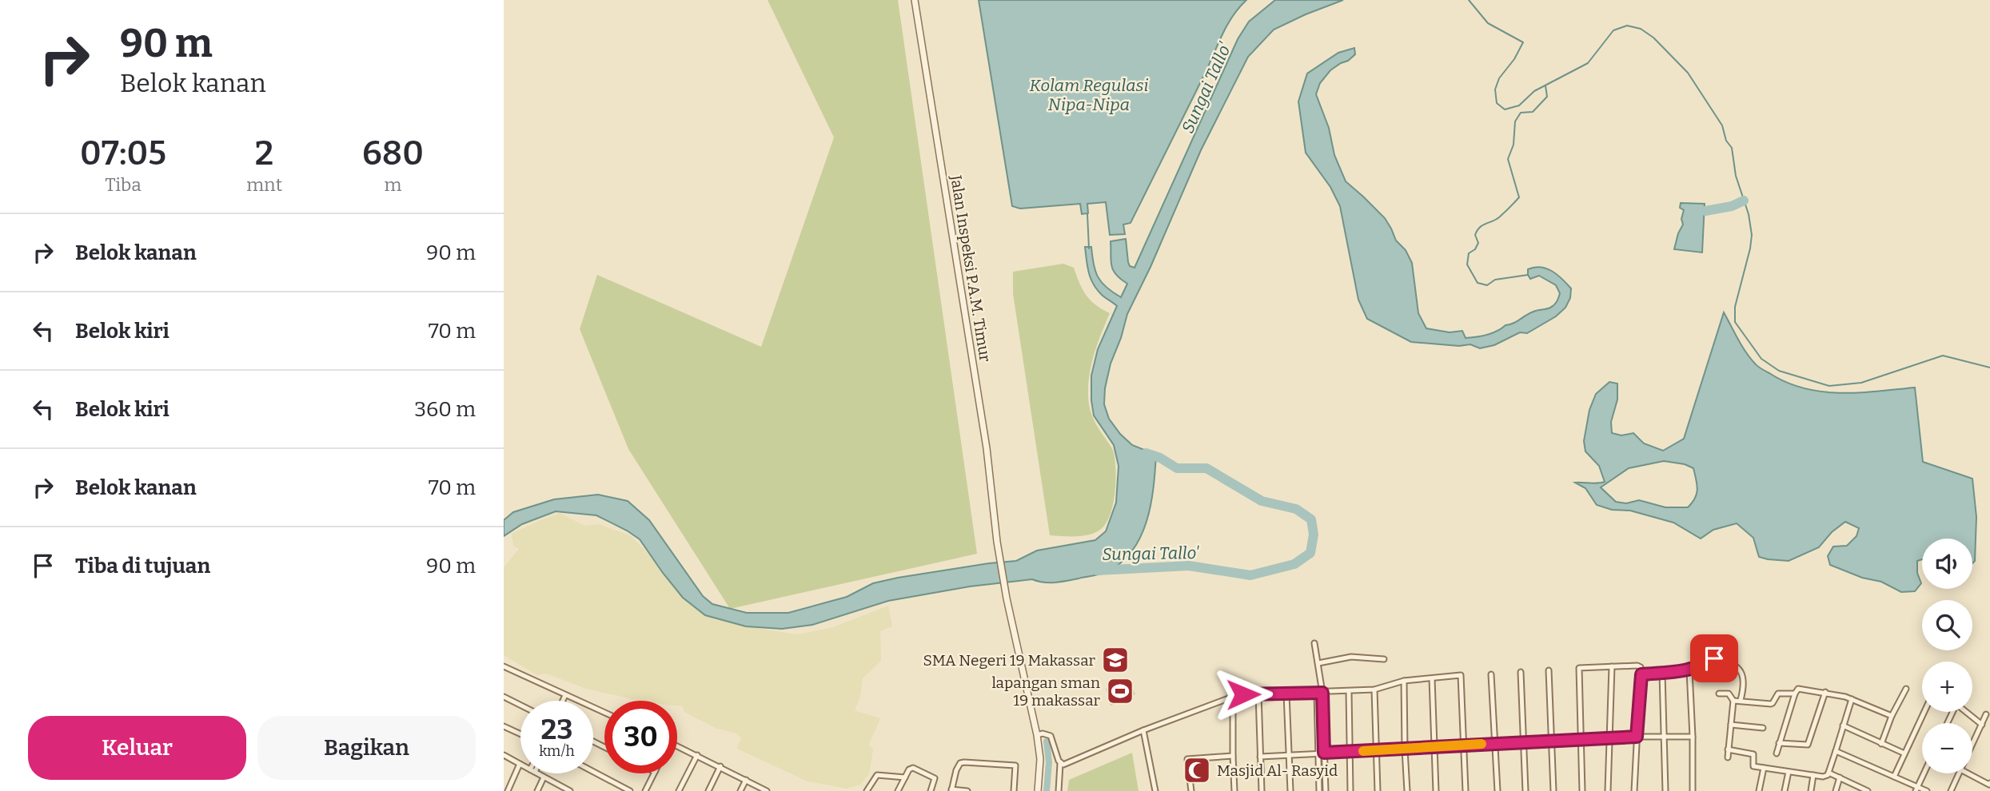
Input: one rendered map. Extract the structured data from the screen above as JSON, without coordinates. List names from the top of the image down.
{
  "streets": {
    "street": ["Jalan Inspeksi P.A.M. Timur"]
  },
  "water": ["Kolam Regulasi Nipa-Nipa", "Sungai Tallo'"],
  "places": {
    "school or university": ["SMA Negeri 19 Makassar"],
    "sports": ["lapangan sman 19 makassar"],
    "mosque": ["Masjid Al- Rasyid"]
  },
  "page": {
    "turn": ["90 m", "Belok kanan"],
    "eta": [
      "07:05",
      "Tiba",
      "2",
      "mnt",
      "680",
      "m"
    ],
    "list": [
      {
        "name": "Belok kanan",
        "value": "90 m"
      },
      {
        "name": "Belok kiri",
        "value": "70 m"
      },
      {
        "name": "Belok kiri",
        "value": "360 m"
      },
      {
        "name": "Belok kanan",
        "value": "70 m"
      },
      {
        "name": "Tiba di tujuan",
        "value": "90 m"
      }
    ],
    "map_buttons": ["+", "−"],
    "speed": "23 km/h",
    "limit": "30",
    "buttons": ["Keluar", "Bagikan"]
  }
}
